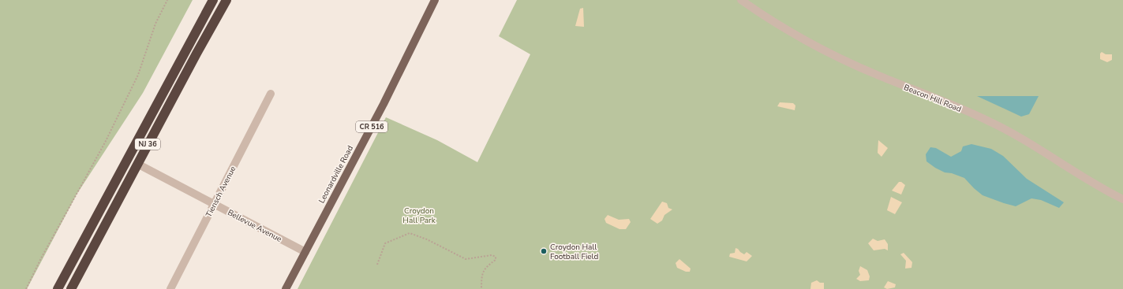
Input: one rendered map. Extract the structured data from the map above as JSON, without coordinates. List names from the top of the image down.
{
  "streets": {
    "highway": ["NJ 36"],
    "main road": ["CR 516", "Leonardville Road"],
    "street": ["Beacon Hill Road", "Tiensch Avenue", "Bellevue Avenue"]
  },
  "crossings": [
    ["NJ 36", "Bellevue Avenue"],
    ["Leonardville Road", "Bellevue Avenue"],
    ["Tiensch Avenue", "Bellevue Avenue"]
  ],
  "parks": ["Croydon Hall Park"],
  "places": ["Croydon Hall Football Field"]
}
